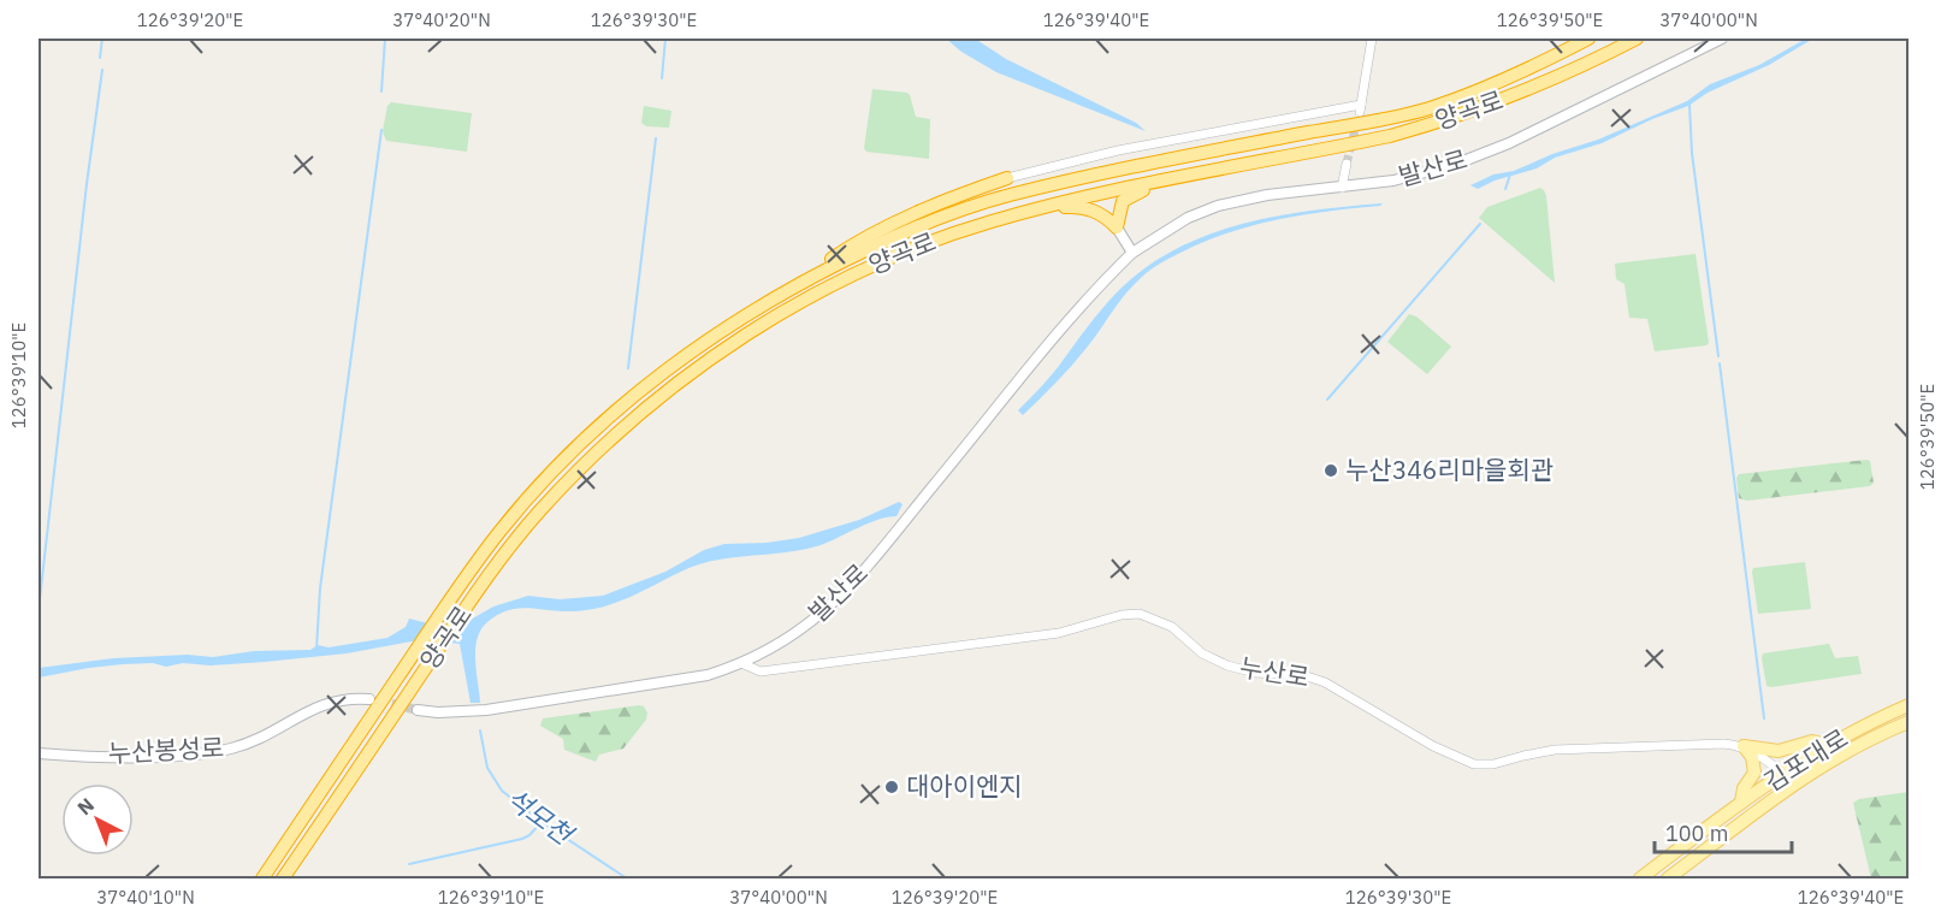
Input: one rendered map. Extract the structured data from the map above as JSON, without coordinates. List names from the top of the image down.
{
  "streets": {
    "highway": ["양곡로"],
    "main road": ["김포대로"],
    "street": ["발산로", "누산로", "누산봉성로"]
  },
  "crossings": [
    ["발산로", "누산로"]
  ],
  "water": ["석모천"],
  "places": ["누산346리마을회관", "대아이엔지"],
  "scale_bar": "100 m",
  "north": "top left",
  "coordinates": [
    "126°39'20\"E",
    "37°40'20\"N",
    "126°39'30\"E",
    "126°39'40\"E",
    "126°39'50\"E",
    "37°40'00\"N",
    "126°39'10\"E",
    "37°40'10\"N"
  ]
}
